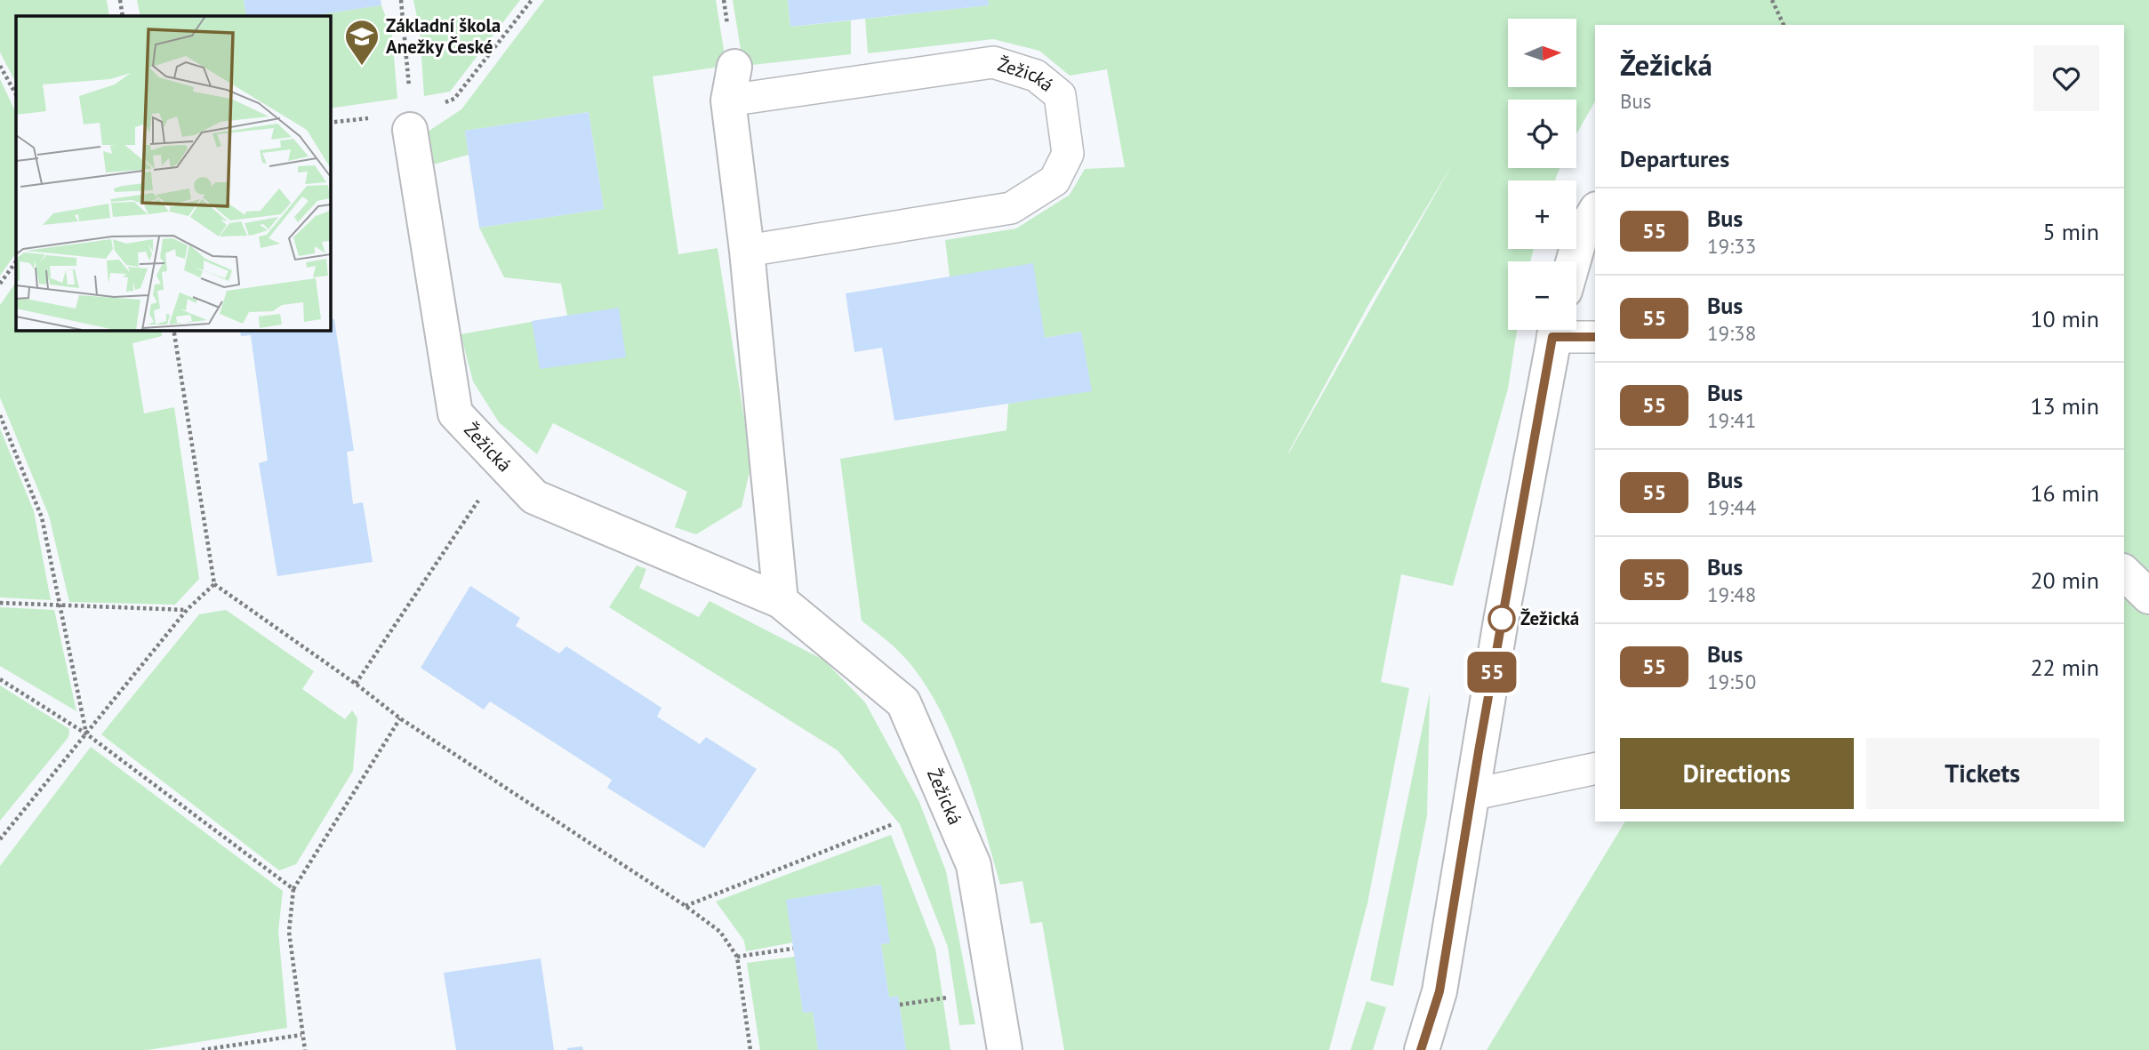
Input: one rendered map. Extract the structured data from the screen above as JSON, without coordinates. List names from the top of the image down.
{
  "streets": {
    "street": ["Žežická"]
  },
  "places": {
    "school or university": ["Základní škola Anežky České"],
    "other": ["Žežická"]
  },
  "lines": ["bus line 55"],
  "north": "right",
  "page": {
    "on_map": "55",
    "map_buttons": ["+", "−"],
    "heading": [
      ["Žežická", "Bus"],
      "Departures"
    ],
    "list": [
      {
        "mark": "55",
        "name": "Bus",
        "note": "19:33",
        "value": "5 min"
      },
      {
        "mark": "55",
        "name": "Bus",
        "note": "19:38",
        "value": "10 min"
      },
      {
        "mark": "55",
        "name": "Bus",
        "note": "19:41",
        "value": "13 min"
      },
      {
        "mark": "55",
        "name": "Bus",
        "note": "19:44",
        "value": "16 min"
      },
      {
        "mark": "55",
        "name": "Bus",
        "note": "19:48",
        "value": "20 min"
      },
      {
        "mark": "55",
        "name": "Bus",
        "note": "19:50",
        "value": "22 min"
      }
    ],
    "buttons": ["Directions", "Tickets"]
  }
}
